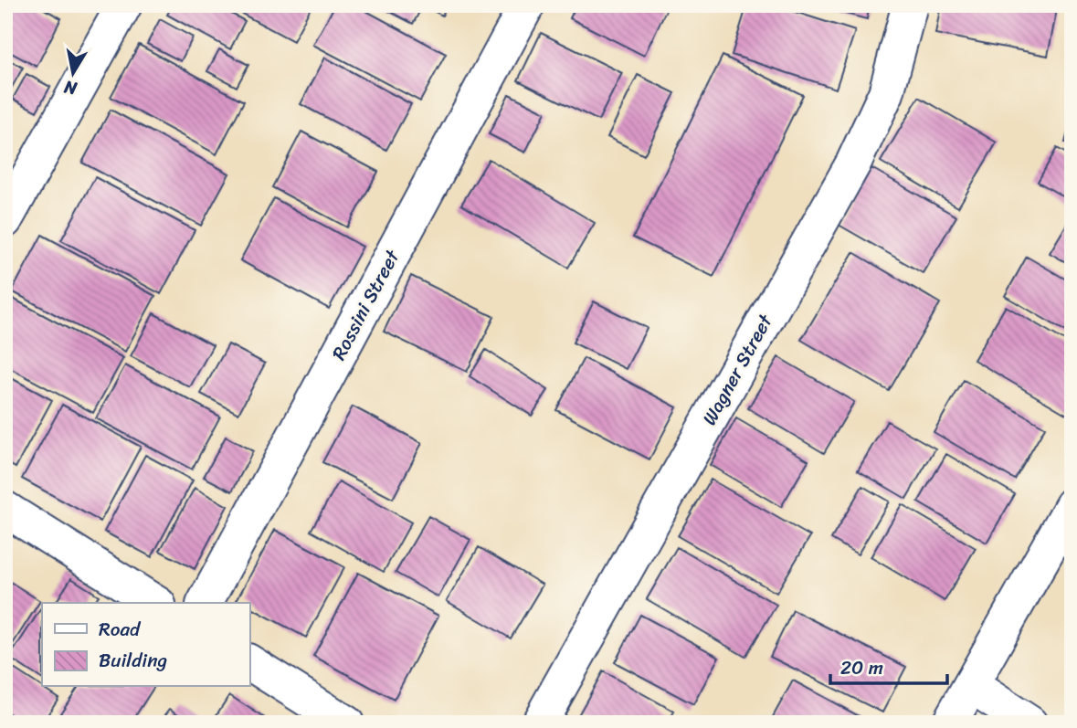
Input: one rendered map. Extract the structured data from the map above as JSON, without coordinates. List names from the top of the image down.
{
  "streets": {
    "street": ["Rossini Street", "Wagner Street"]
  },
  "legend": ["Road", "Building"],
  "scale_bar": "20 m",
  "north": "bottom"
}
